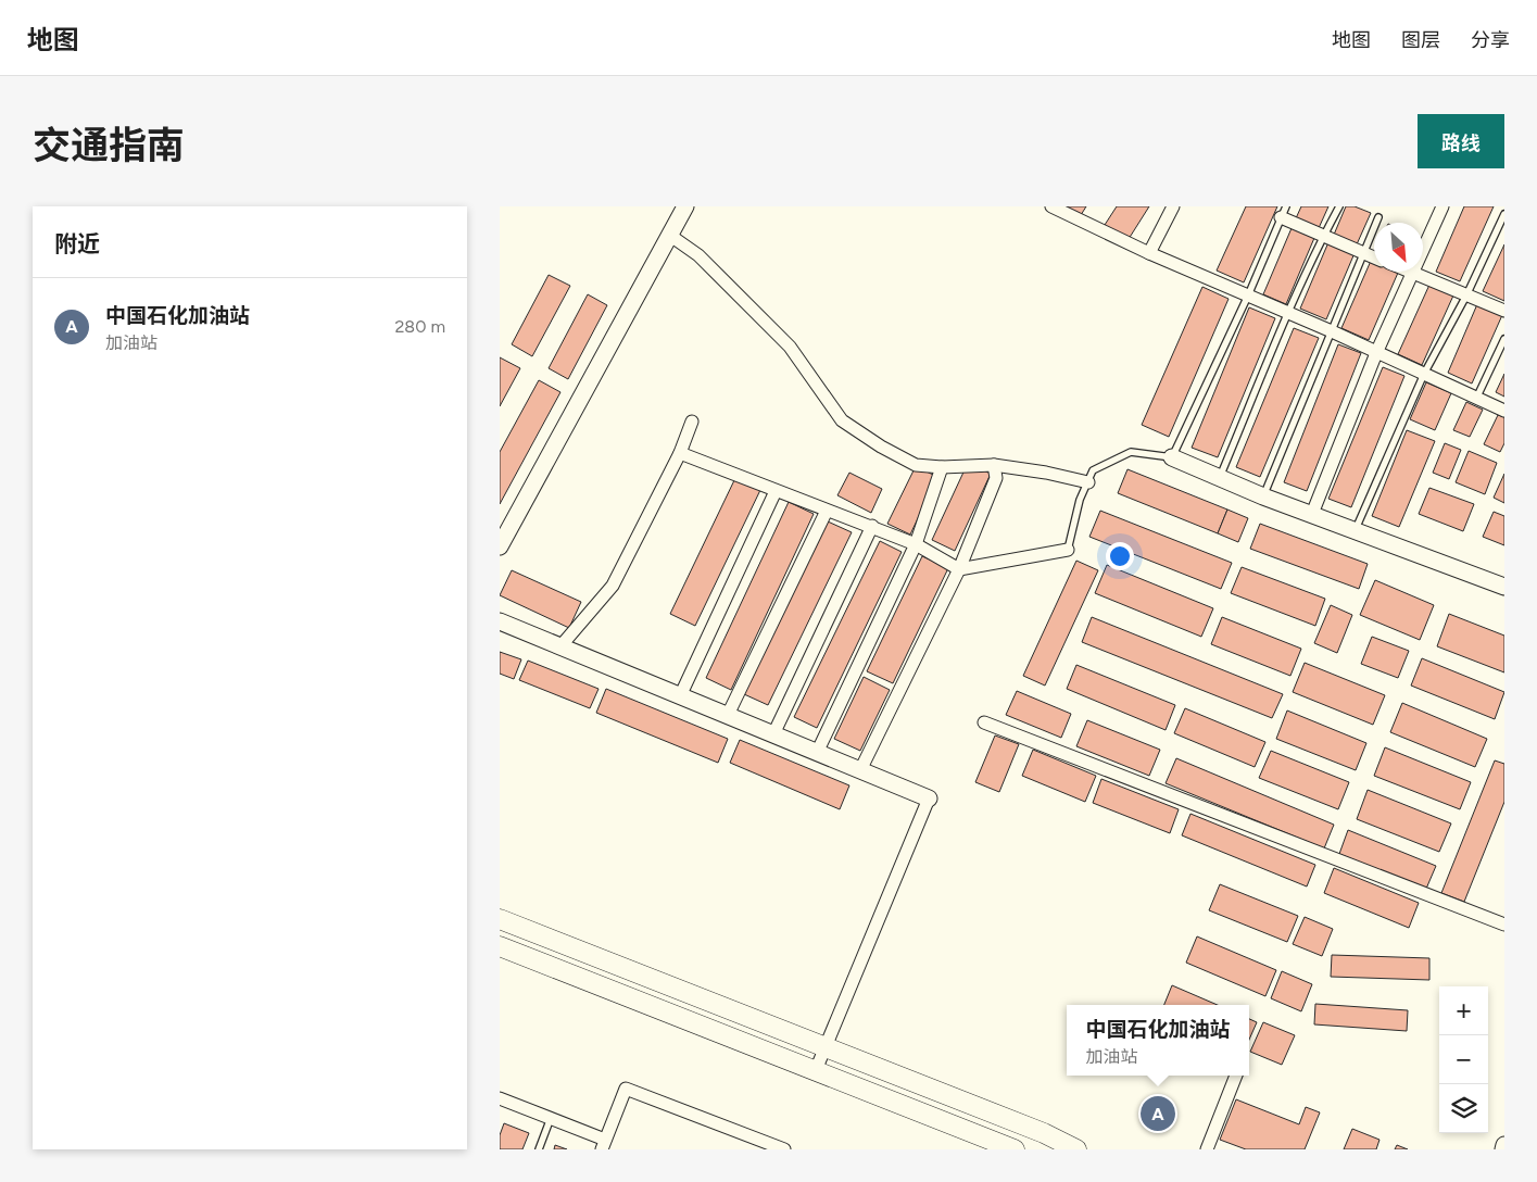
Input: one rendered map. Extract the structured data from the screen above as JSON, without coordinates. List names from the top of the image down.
{
  "north": "bottom right",
  "page": {
    "header": "地图",
    "nav": ["地图", "图层", "分享"],
    "title": "交通指南",
    "buttons": "路线",
    "heading": "附近",
    "list": [
      {
        "mark": "A",
        "name": "中国石化加油站",
        "note": "加油站",
        "value": "280 m"
      }
    ],
    "map_buttons": ["+", "−"],
    "popup": ["中国石化加油站", "加油站"],
    "pins": "A"
  }
}
